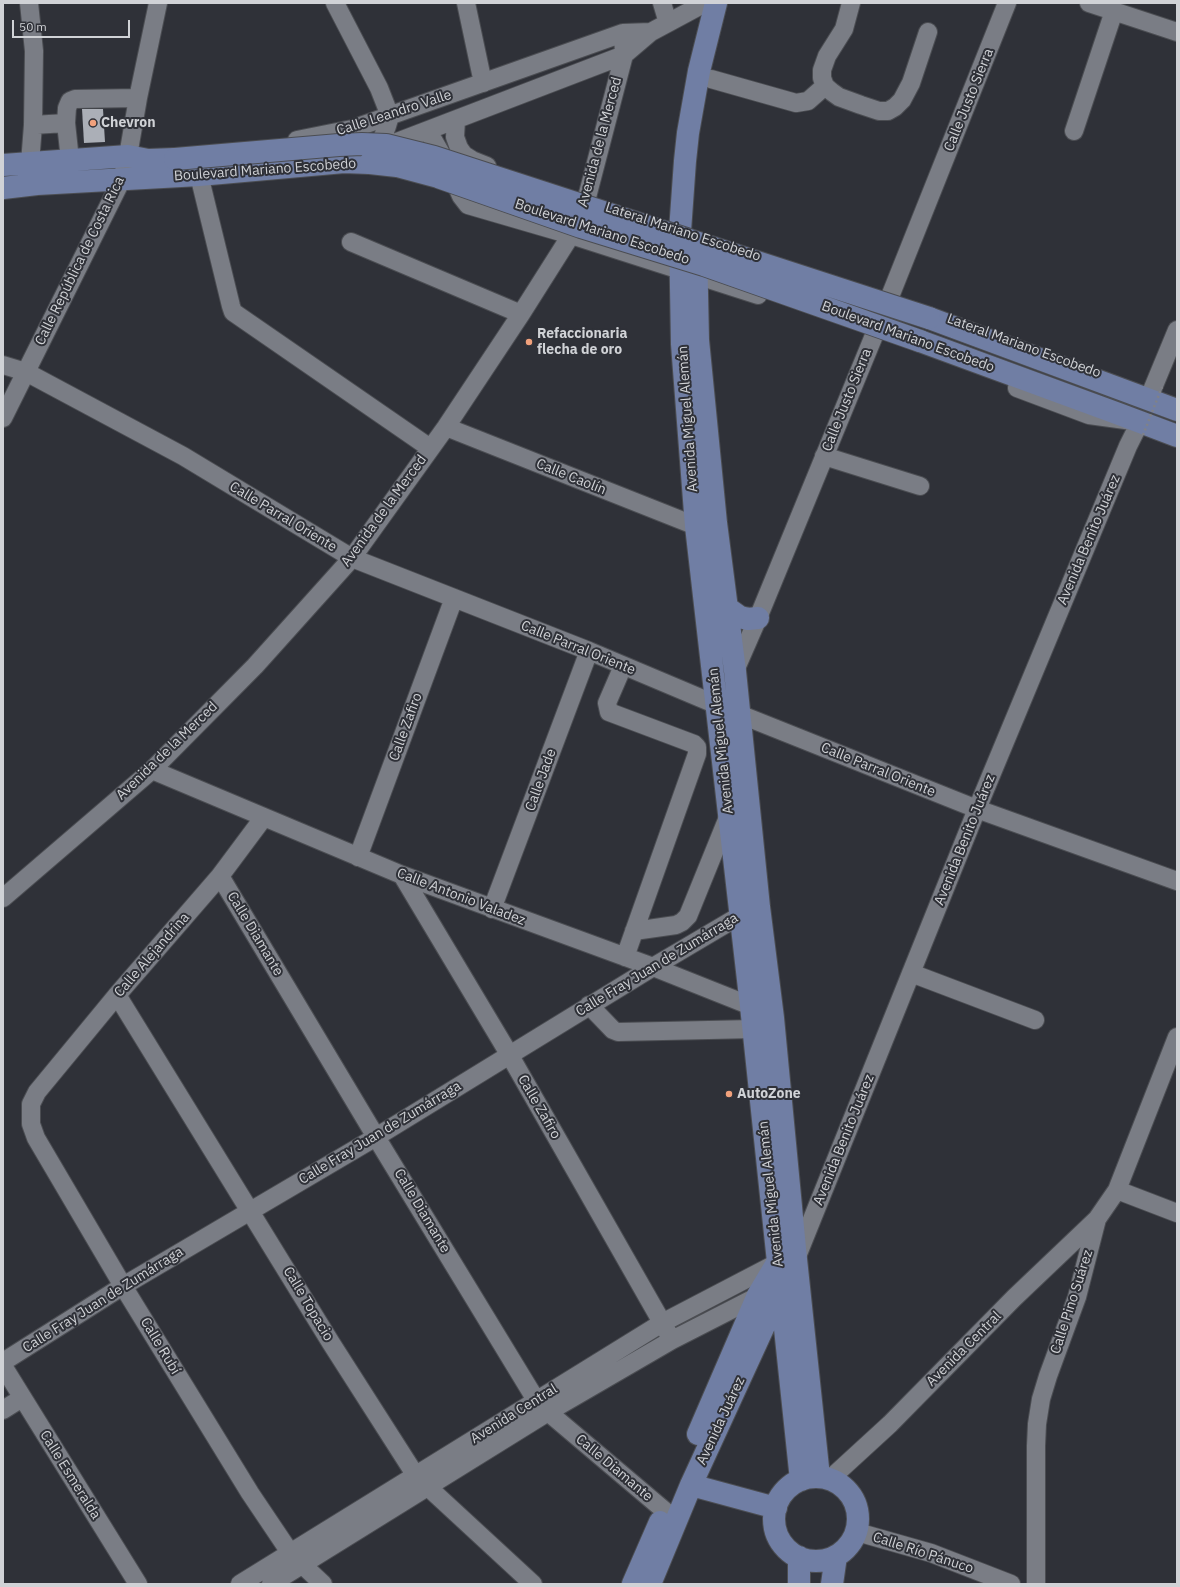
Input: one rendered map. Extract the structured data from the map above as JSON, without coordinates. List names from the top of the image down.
{
  "streets": {
    "main road": ["Boulevard Mariano Escobedo", "Avenida Miguel Alemán", "Avenida Juárez"],
    "street": [
      "Calle Justo Sierra",
      "Calle Leandro Valle",
      "Avenida de la Merced",
      "Lateral Mariano Escobedo",
      "Calle República de Costa Rica",
      "Calle Caolín",
      "Calle Parral Oriente",
      "Avenida Benito Juárez",
      "Calle Zafiro",
      "Calle Jade",
      "Calle Antonio Valadez",
      "Calle Diamante",
      "Calle Alejandrina",
      "Calle Fray Juan de Zumárraga",
      "Calle Pino Suárez",
      "Calle Topacio",
      "Calle Rubí",
      "Avenida Central",
      "Calle Esmeralda",
      "Calle Río Pánuco"
    ]
  },
  "crossings": [
    ["Calle Justo Sierra", "Lateral Mariano Escobedo"],
    ["Calle Justo Sierra", "Avenida Miguel Alemán"],
    ["Calle Justo Sierra", "Calle Parral Oriente"],
    ["Calle Leandro Valle", "Avenida de la Merced"],
    ["Calle Leandro Valle", "Boulevard Mariano Escobedo"],
    ["Calle Leandro Valle", "Lateral Mariano Escobedo"],
    ["Calle Leandro Valle", "Calle República de Costa Rica"],
    ["Avenida de la Merced", "Lateral Mariano Escobedo"],
    ["Avenida de la Merced", "Calle Caolín"],
    ["Avenida de la Merced", "Calle Parral Oriente"],
    ["Avenida de la Merced", "Calle Antonio Valadez"],
    ["Boulevard Mariano Escobedo", "Lateral Mariano Escobedo"],
    ["Boulevard Mariano Escobedo", "Calle República de Costa Rica"],
    ["Boulevard Mariano Escobedo", "Avenida Benito Juárez"],
    ["Lateral Mariano Escobedo", "Avenida Miguel Alemán"],
    ["Calle República de Costa Rica", "Calle Parral Oriente"],
    ["Avenida Miguel Alemán", "Calle Caolín"],
    ["Avenida Miguel Alemán", "Calle Parral Oriente"],
    ["Avenida Miguel Alemán", "Avenida Benito Juárez"],
    ["Avenida Miguel Alemán", "Calle Antonio Valadez"],
    ["Avenida Miguel Alemán", "Calle Fray Juan de Zumárraga"],
    ["Avenida Miguel Alemán", "Avenida Central"],
    ["Avenida Miguel Alemán", "Avenida Juárez"],
    ["Avenida Miguel Alemán", "Calle Río Pánuco"],
    ["Calle Parral Oriente", "Avenida Benito Juárez"],
    ["Calle Parral Oriente", "Calle Zafiro"],
    ["Calle Parral Oriente", "Calle Jade"],
    ["Avenida Benito Juárez", "Avenida Central"],
    ["Avenida Benito Juárez", "Avenida Juárez"],
    ["Calle Zafiro", "Calle Antonio Valadez"],
    ["Calle Zafiro", "Calle Fray Juan de Zumárraga"],
    ["Calle Zafiro", "Avenida Central"],
    ["Calle Jade", "Calle Antonio Valadez"],
    ["Calle Antonio Valadez", "Calle Alejandrina"],
    ["Calle Antonio Valadez", "Calle Fray Juan de Zumárraga"],
    ["Calle Diamante", "Calle Alejandrina"],
    ["Calle Diamante", "Calle Fray Juan de Zumárraga"],
    ["Calle Diamante", "Avenida Central"],
    ["Calle Diamante", "Avenida Juárez"],
    ["Calle Alejandrina", "Calle Topacio"],
    ["Calle Alejandrina", "Calle Rubí"],
    ["Calle Fray Juan de Zumárraga", "Calle Topacio"],
    ["Calle Fray Juan de Zumárraga", "Calle Rubí"],
    ["Calle Pino Suárez", "Avenida Central"],
    ["Calle Topacio", "Avenida Central"],
    ["Calle Rubí", "Avenida Central"],
    ["Avenida Central", "Avenida Juárez"],
    ["Avenida Central", "Calle Río Pánuco"]
  ],
  "places": ["Chevron", "Refaccionaria flecha de oro", "AutoZone"],
  "scale_bar": "50 m"
}
